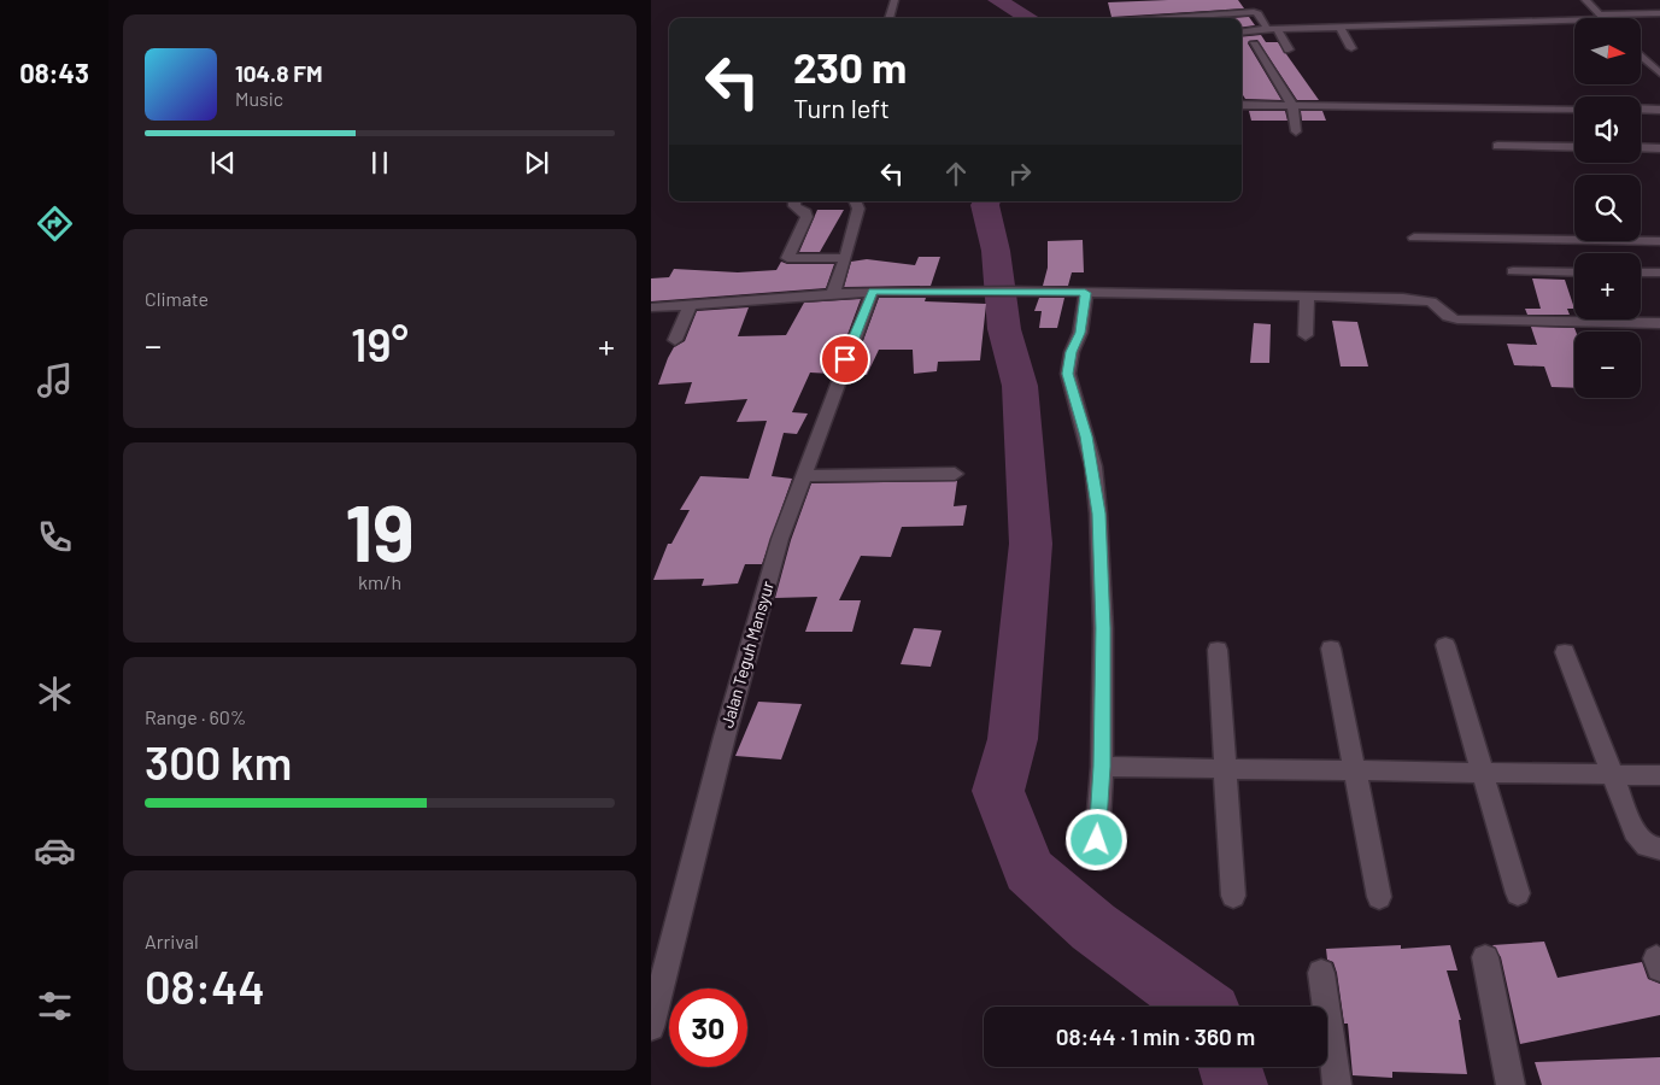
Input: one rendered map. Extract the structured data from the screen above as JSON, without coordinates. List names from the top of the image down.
{
  "streets": {
    "street": ["Jalan Teguh Mansyur"]
  },
  "north": "right",
  "page": {
    "tabs": "08:43",
    "map_buttons": ["+", "−"],
    "turn": ["230 m", "Turn left"],
    "song": ["104.8 FM", "Music"],
    "tile": [
      "Climate",
      ["19", "km/h"],
      ["Range · 60%", "300 km"],
      ["Arrival", "08:44"]
    ],
    "heat": ["−", "19°", "+"],
    "limit": "30",
    "trip": "08:44 · 1 min · 360 m"
  }
}
